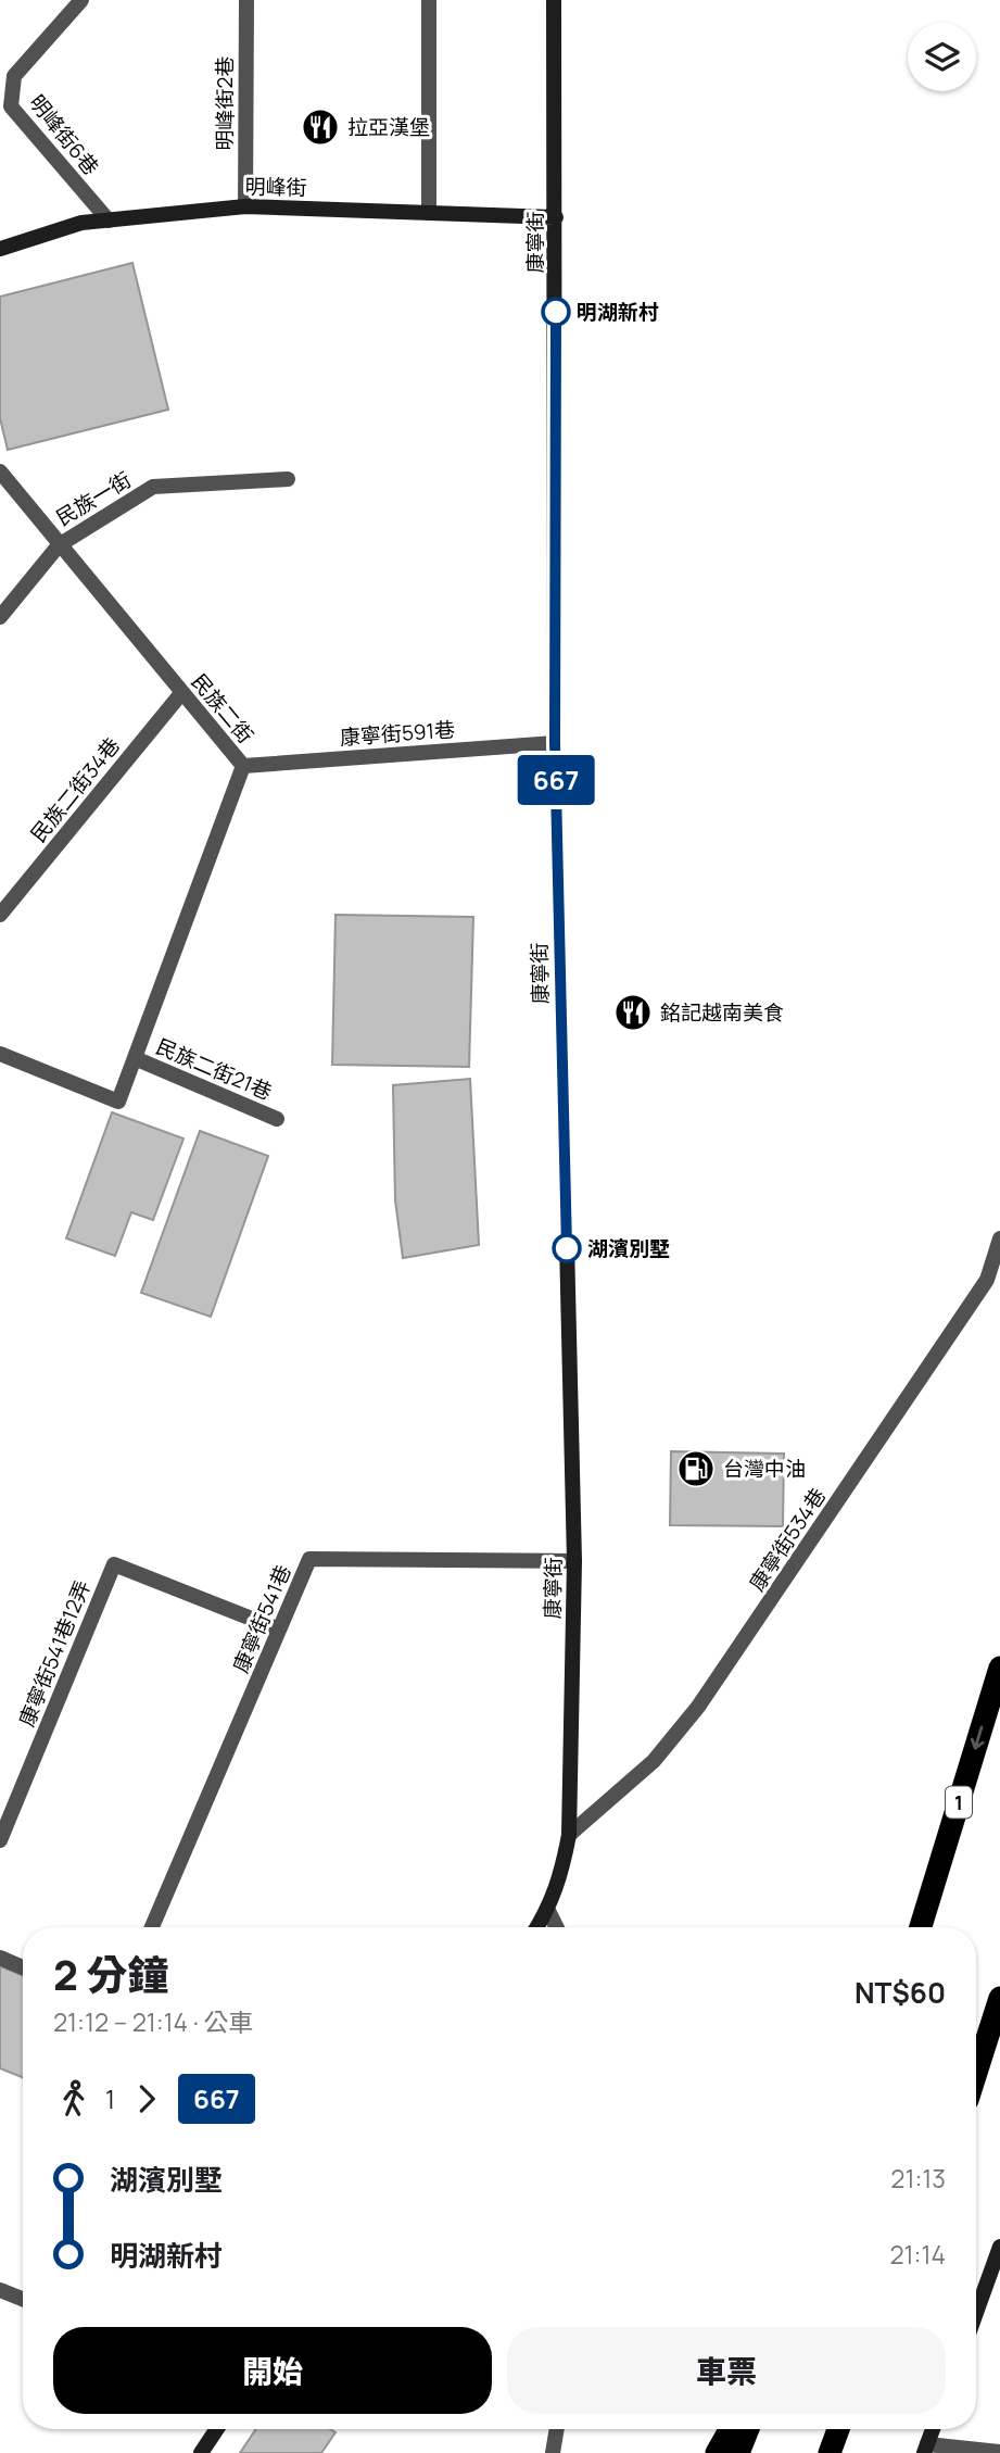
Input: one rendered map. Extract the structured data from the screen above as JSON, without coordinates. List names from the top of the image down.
{
  "streets": {
    "highway": ["1"],
    "street": [
      "明峰街2巷",
      "明峰街6巷",
      "明峰街",
      "康寧街",
      "民族一街",
      "民族二街",
      "康寧街591巷",
      "民族二街34巷",
      "民族二街21巷",
      "康寧街534巷",
      "康寧街541巷",
      "康寧街541巷12弄"
    ]
  },
  "crossings": [
    ["明峰街2巷", "明峰街"],
    ["明峰街6巷", "明峰街"],
    ["明峰街", "康寧街"],
    ["康寧街", "康寧街591巷"],
    ["康寧街", "康寧街534巷"],
    ["康寧街", "康寧街541巷"],
    ["民族一街", "民族二街"],
    ["民族二街", "康寧街591巷"],
    ["民族二街", "民族二街34巷"],
    ["民族二街", "民族二街21巷"],
    ["康寧街541巷", "康寧街541巷12弄"]
  ],
  "places": {
    "restaurant": ["拉亞漢堡", "銘記越南美食"],
    "other": ["明湖新村", "湖濱別墅"],
    "fuel station": ["台灣中油"]
  },
  "lines": ["bus line 667"],
  "page": {
    "on_map": "667",
    "heading": ["2 分鐘", "21:12 – 21:14 · 公車", "NT$60"],
    "legs": ["1", "667"],
    "list": [
      {
        "name": "湖濱別墅",
        "value": "21:13"
      },
      {
        "name": "明湖新村",
        "value": "21:14"
      }
    ],
    "buttons": ["開始", "車票"]
  }
}
